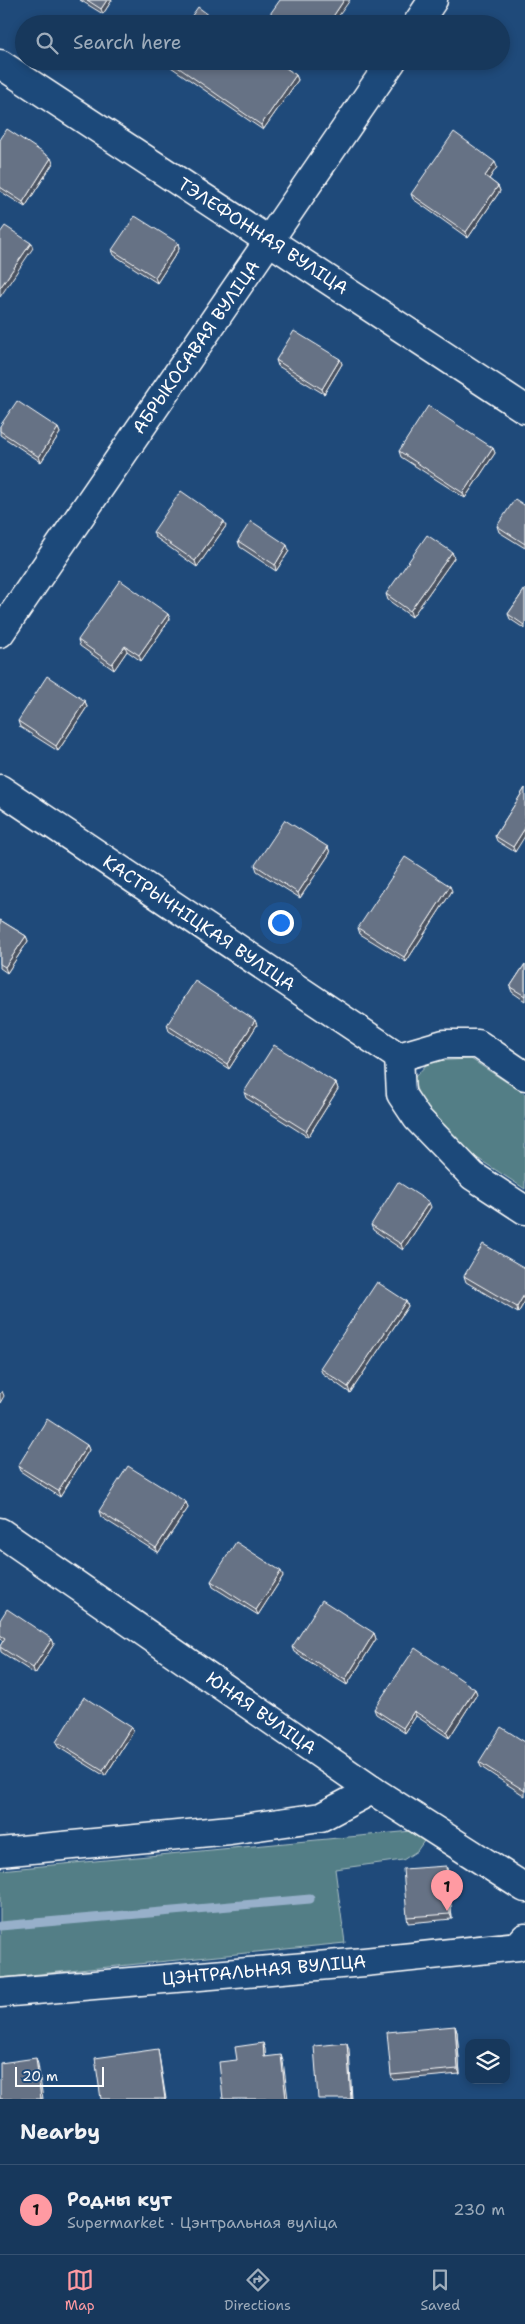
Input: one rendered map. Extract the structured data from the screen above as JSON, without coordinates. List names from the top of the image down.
{
  "streets": {
    "street": [
      "ТЭЛЕФОННАЯ ВУЛІЦА",
      "АБРЫКОСАВАЯ ВУЛІЦА",
      "КАСТРЫЧНІЦКАЯ ВУЛІЦА",
      "ЮНАЯ ВУЛІЦА",
      "ЦЭНТРАЛЬНАЯ ВУЛІЦА"
    ]
  },
  "crossings": [
    ["ТЭЛЕФОННАЯ ВУЛІЦА", "АБРЫКОСАВАЯ ВУЛІЦА"]
  ],
  "scale_bar": "20 m",
  "page": {
    "search": "Search here",
    "pins": "1",
    "scale": "20 m",
    "heading": "Nearby",
    "list": [
      {
        "mark": "1",
        "name": "Родны кут",
        "note": "Supermarket · Цэнтральная вуліца",
        "value": "230 m"
      }
    ],
    "nav": ["Map", "Directions", "Saved"]
  }
}
